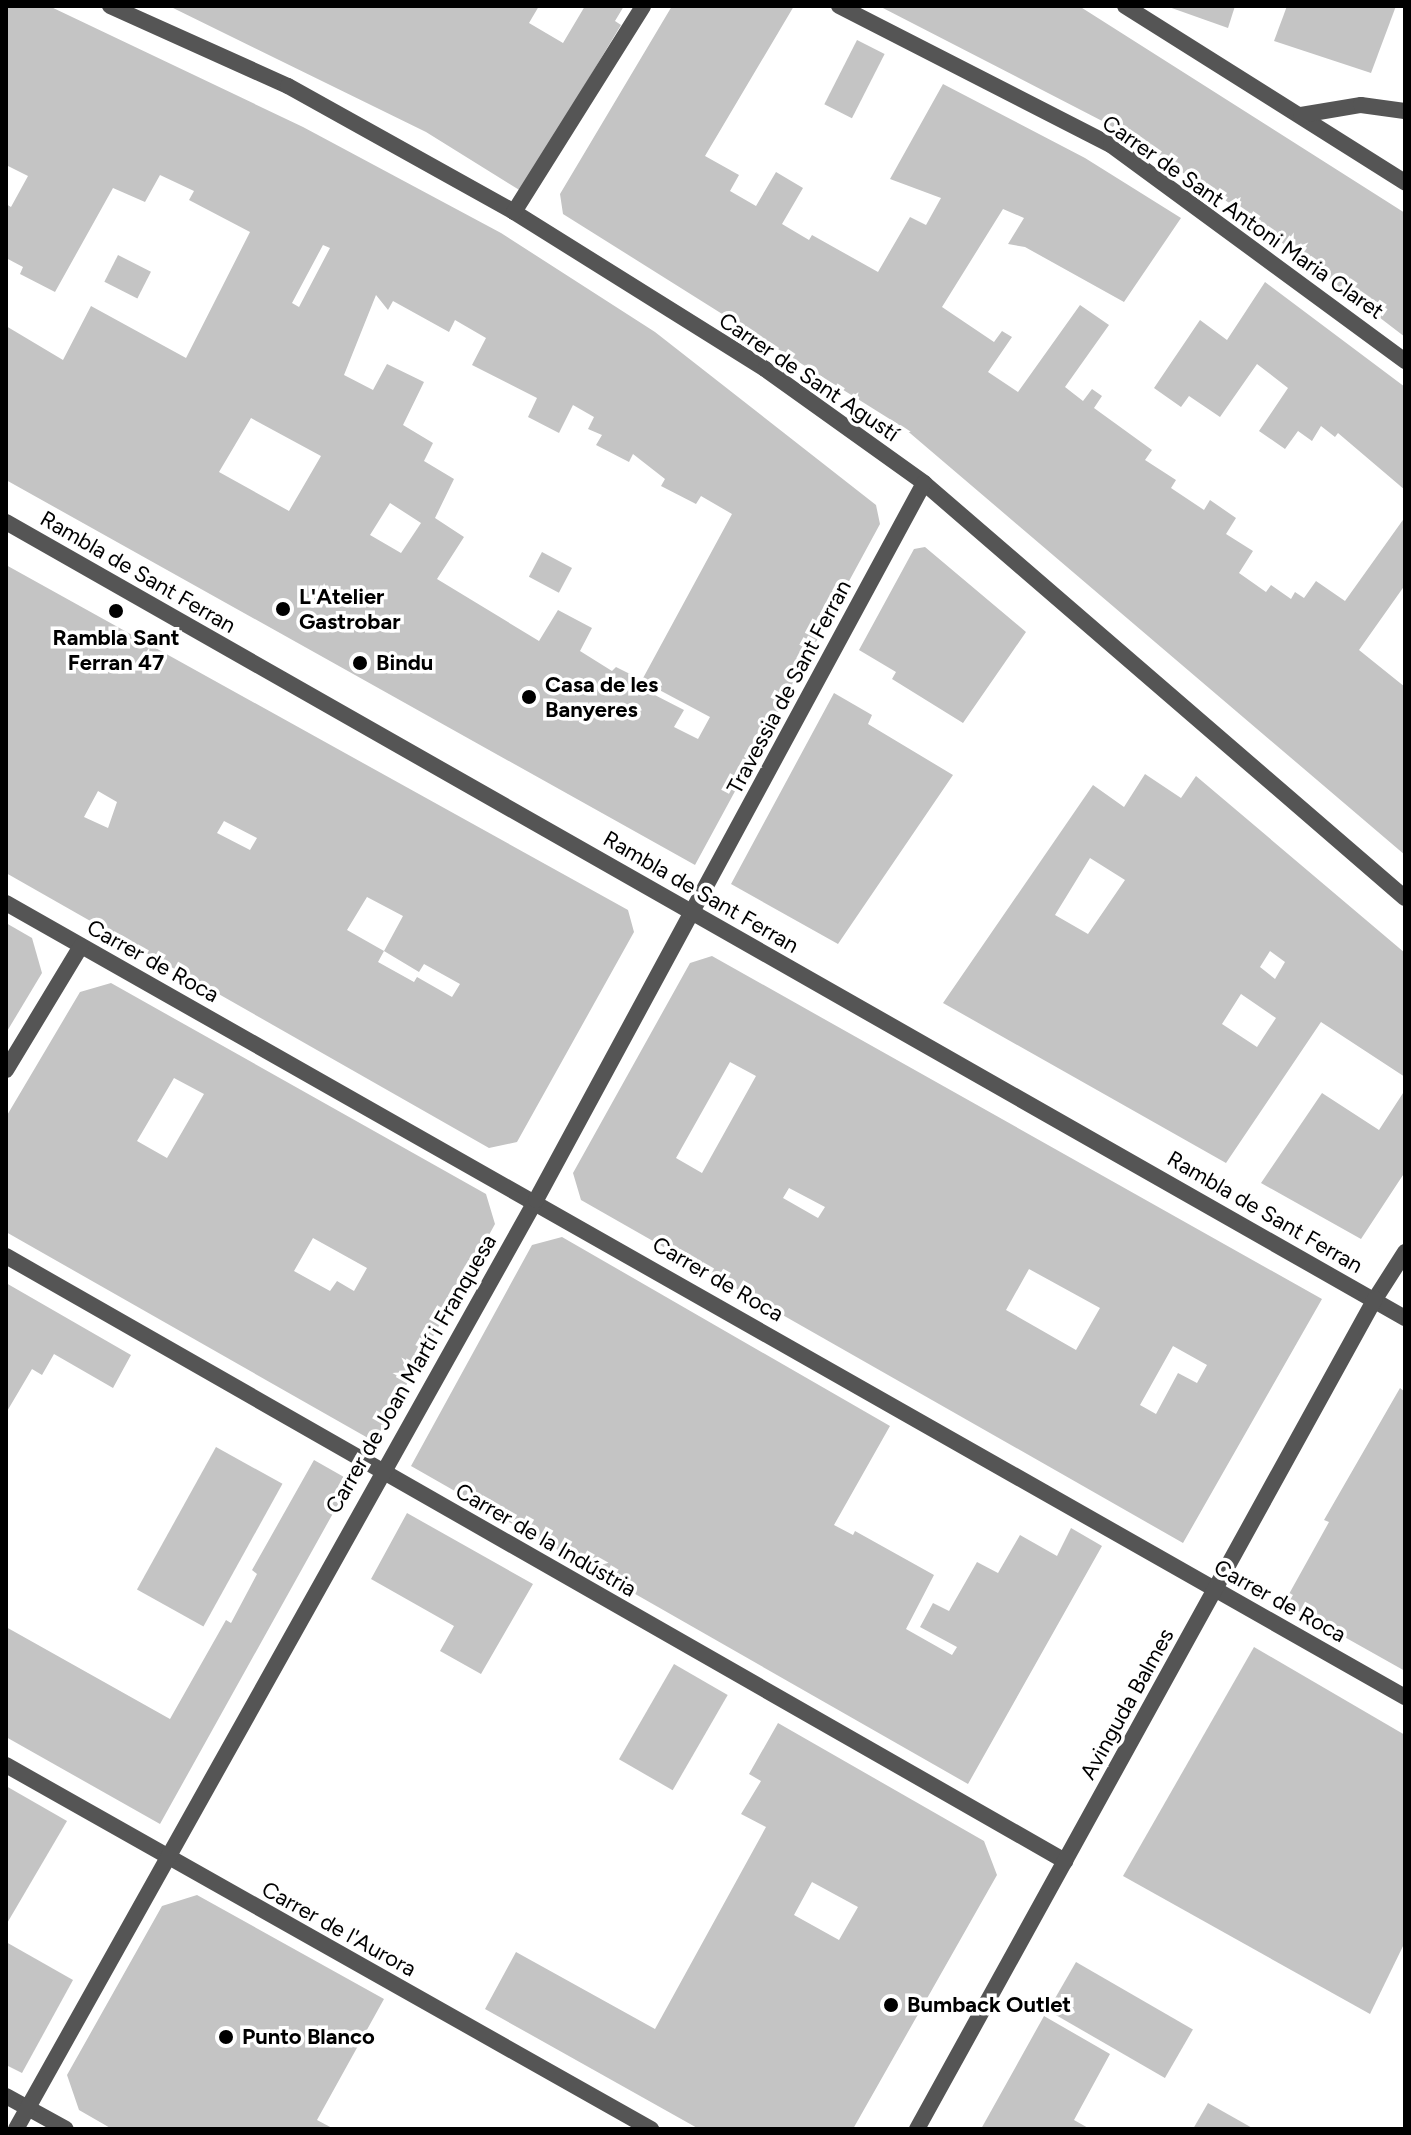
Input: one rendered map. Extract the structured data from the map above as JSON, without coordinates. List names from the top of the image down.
{
  "streets": {
    "street": [
      "Carrer de Sant Antoni Maria Claret",
      "Carrer de Sant Agustí",
      "Rambla de Sant Ferran",
      "Travessia de Sant Ferran",
      "Carrer de Roca",
      "Carrer de Joan Martí i Franquesa",
      "Carrer de la Indústria",
      "Avinguda Balmes",
      "Carrer de l'Aurora"
    ]
  },
  "crossings": [
    ["Carrer de Sant Agustí", "Travessia de Sant Ferran"],
    ["Rambla de Sant Ferran", "Travessia de Sant Ferran"],
    ["Rambla de Sant Ferran", "Carrer de Joan Martí i Franquesa"],
    ["Rambla de Sant Ferran", "Avinguda Balmes"],
    ["Travessia de Sant Ferran", "Carrer de Joan Martí i Franquesa"],
    ["Carrer de Roca", "Carrer de Joan Martí i Franquesa"],
    ["Carrer de Roca", "Avinguda Balmes"],
    ["Carrer de Joan Martí i Franquesa", "Carrer de la Indústria"],
    ["Carrer de Joan Martí i Franquesa", "Carrer de l'Aurora"],
    ["Carrer de la Indústria", "Avinguda Balmes"]
  ],
  "places": [
    "L'Atelier Gastrobar",
    "Rambla Sant Ferran 47",
    "Bindu",
    "Casa de les Banyeres",
    "Bumback Outlet",
    "Punto Blanco"
  ]
}
